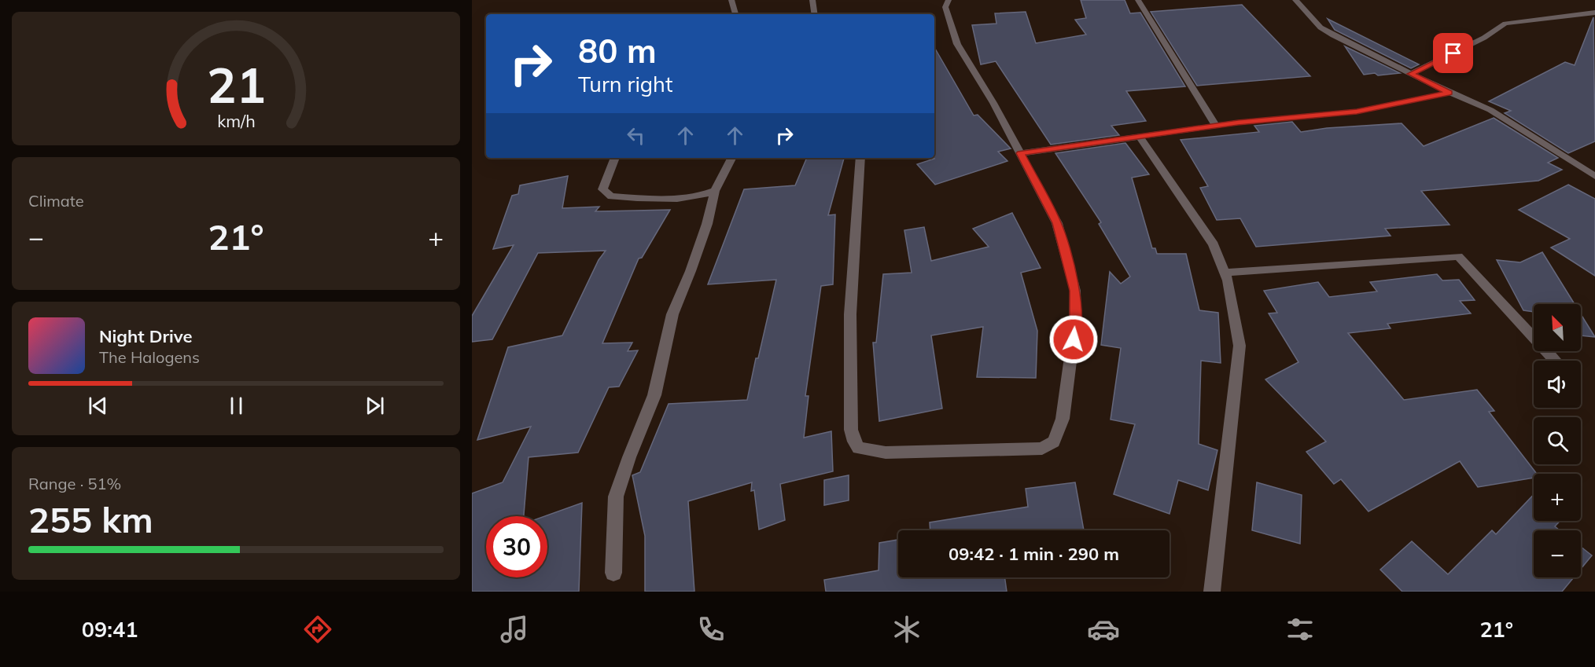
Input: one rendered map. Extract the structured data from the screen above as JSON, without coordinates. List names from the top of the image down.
{
  "north": "top left",
  "page": {
    "turn": ["80 m", "Turn right"],
    "tile": [
      "Climate",
      ["Range · 51%", "255 km"]
    ],
    "heat": ["−", "21°", "+"],
    "map_buttons": ["+", "−"],
    "song": ["Night Drive", "The Halogens"],
    "limit": "30",
    "trip": "09:42 · 1 min · 290 m",
    "tabs": ["09:41", "21°"],
    "gauge": ["21", "km/h"]
  }
}
